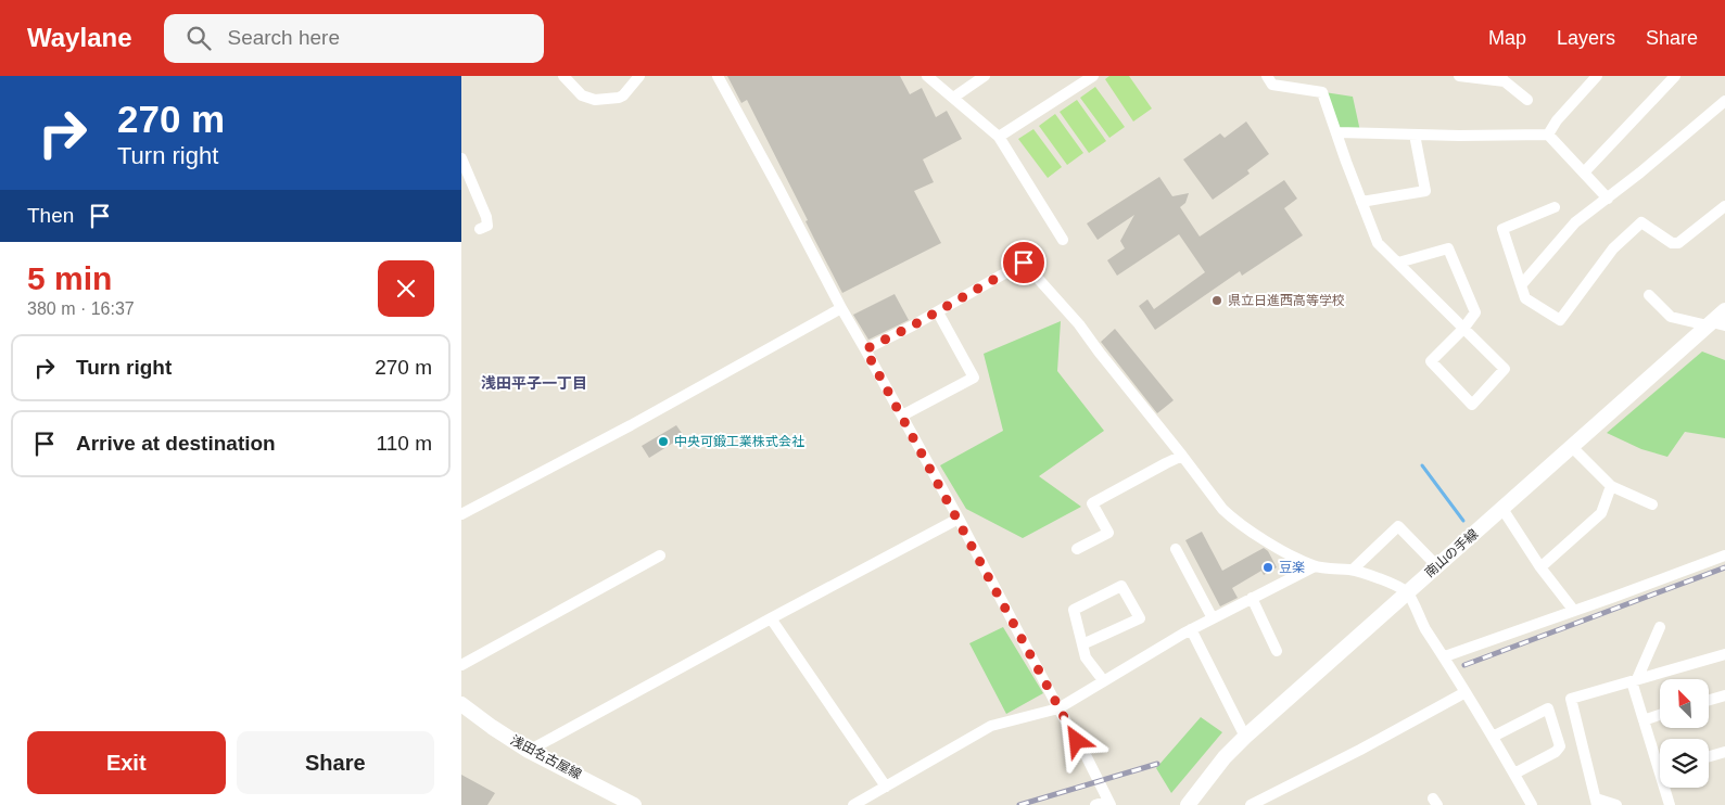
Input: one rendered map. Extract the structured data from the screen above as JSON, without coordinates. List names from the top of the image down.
{
  "streets": {
    "street": ["南山の手線", "浅田名古屋線"]
  },
  "districts": ["浅田平子一丁目"],
  "places": ["県立日進西高等学校", "中央可鍛工業株式会社", "豆楽"],
  "north": "top left",
  "page": {
    "header": "Waylane",
    "search": "Search here",
    "nav": ["Map", "Layers", "Share"],
    "turn": ["270 m", "Turn right"],
    "then": "Then",
    "heading": ["5 min", "380 m · 16:37"],
    "list": [
      {
        "name": "Turn right",
        "value": "270 m"
      },
      {
        "name": "Arrive at destination",
        "value": "110 m"
      }
    ],
    "buttons": ["Exit", "Share"]
  }
}
